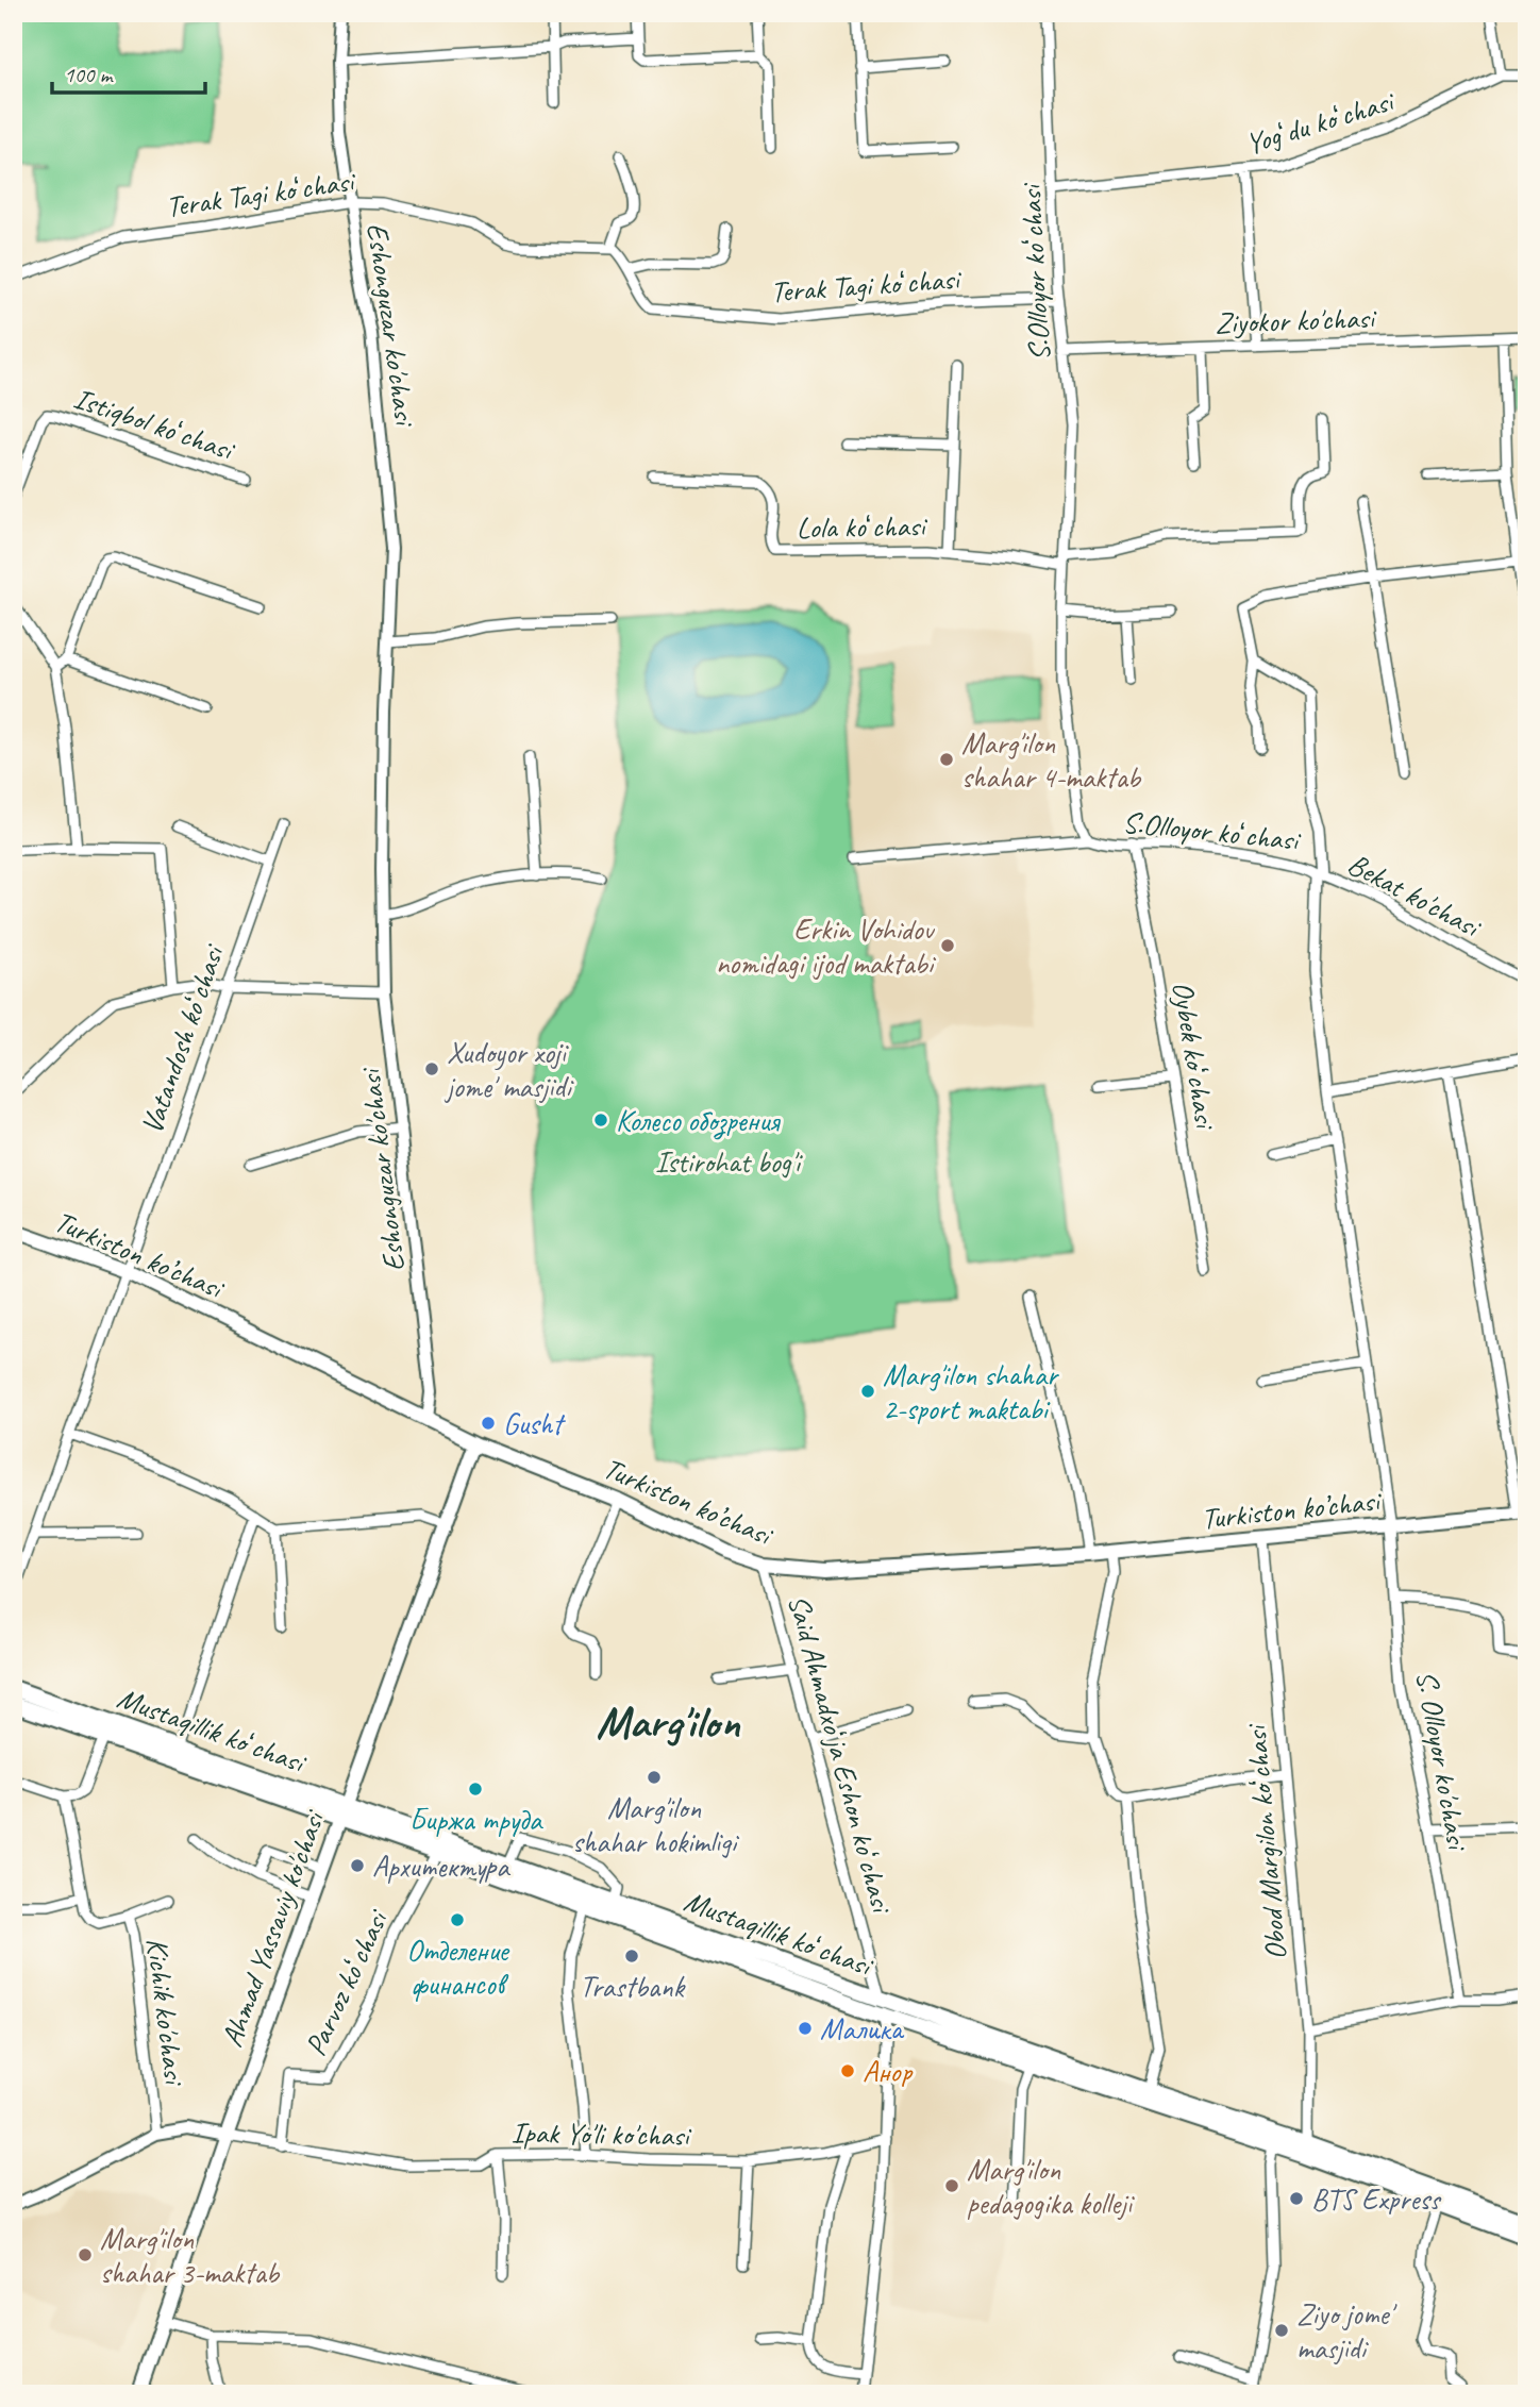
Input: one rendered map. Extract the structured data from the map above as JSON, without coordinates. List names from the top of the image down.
{
  "streets": {
    "main road": ["Turkiston ko’chasi", "Mustaqillik koʻchasi", "Ahmad Yassaviy ko'chasi"],
    "street": [
      "Yogʻdu koʻchasi",
      "Terak Tagi koʻchasi",
      "S.Olloyor koʻchasi",
      "Ziyokor ko'chasi",
      "Eshonguzar ko'chasi",
      "Istiqbol koʻchasi",
      "Lola koʻchasi",
      "Bekat ko'chasi",
      "Vatandosh koʻchasi",
      "Oybek koʻchasi",
      "Said Ahmadxoʻja Eshon koʻchasi",
      "S. Olloyor ko'chasi",
      "Obod Margilon koʻchasi",
      "Parvoz koʻchasi",
      "Kichik ko'chasi",
      "Ipak Yo'li ko'chasi"
    ]
  },
  "crossings": [
    ["Yogʻdu koʻchasi", "S.Olloyor koʻchasi"],
    ["Terak Tagi koʻchasi", "S.Olloyor koʻchasi"],
    ["Terak Tagi koʻchasi", "Eshonguzar ko'chasi"],
    ["S.Olloyor koʻchasi", "Ziyokor ko'chasi"],
    ["S.Olloyor koʻchasi", "Lola koʻchasi"],
    ["S.Olloyor koʻchasi", "Bekat ko'chasi"],
    ["S.Olloyor koʻchasi", "Oybek koʻchasi"],
    ["S.Olloyor koʻchasi", "Turkiston ko’chasi"],
    ["S.Olloyor koʻchasi", "S. Olloyor ko'chasi"],
    ["Eshonguzar ko'chasi", "Turkiston ko’chasi"],
    ["Vatandosh koʻchasi", "Turkiston ko’chasi"],
    ["Turkiston ko’chasi", "Said Ahmadxoʻja Eshon koʻchasi"],
    ["Turkiston ko’chasi", "S. Olloyor ko'chasi"],
    ["Turkiston ko’chasi", "Obod Margilon koʻchasi"],
    ["Turkiston ko’chasi", "Ahmad Yassaviy ko'chasi"],
    ["Mustaqillik koʻchasi", "Said Ahmadxoʻja Eshon koʻchasi"],
    ["Mustaqillik koʻchasi", "Obod Margilon koʻchasi"],
    ["Mustaqillik koʻchasi", "Ahmad Yassaviy ko'chasi"],
    ["Mustaqillik koʻchasi", "Parvoz koʻchasi"],
    ["Said Ahmadxoʻja Eshon koʻchasi", "Ipak Yo'li ko'chasi"],
    ["Ahmad Yassaviy ko'chasi", "Ipak Yo'li ko'chasi"],
    ["Parvoz koʻchasi", "Ipak Yo'li ko'chasi"]
  ],
  "districts": ["Marg'ilon"],
  "parks": ["Istirohat bog'i"],
  "places": [
    "Marg'ilon shahar 4-maktab",
    "Erkin Vohidov nomidagi ijod maktabi",
    "Xudoyor xoji jome' masjidi",
    "Колесо обозрения",
    "Marg'ilon shahar 2-sport maktabi",
    "Gusht",
    "Marg'ilon shahar hokimligi",
    "Биржа труда",
    "Архитектура",
    "Отделение финансов",
    "Trastbank",
    "Малика",
    "Анор",
    "Marg'ilon pedagogika kolleji",
    "BTS Express",
    "Marg'ilon shahar 3-maktab",
    "Ziyo jome' masjidi"
  ],
  "scale_bar": "100 m"
}
